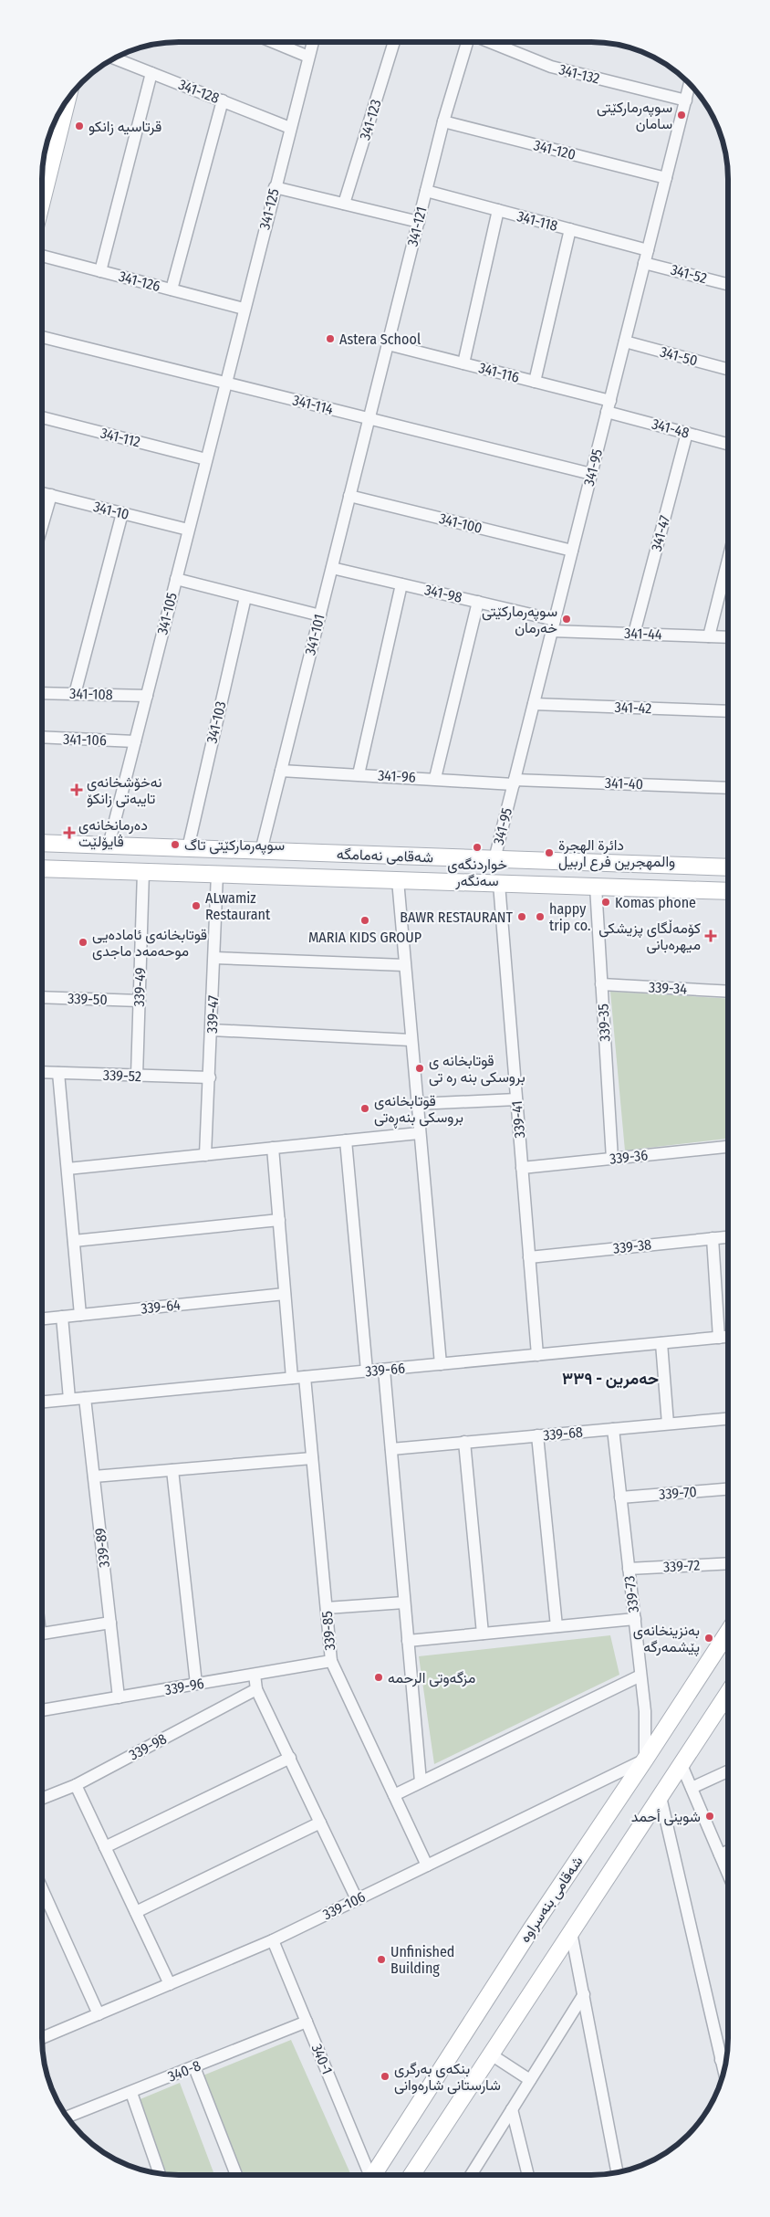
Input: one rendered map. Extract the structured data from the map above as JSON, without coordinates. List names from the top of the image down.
{
  "streets": {
    "main road": ["شەقامی نەمامگە", "شەقامی بنەسراوە"],
    "street": [
      "341-132",
      "341-128",
      "341-123",
      "341-120",
      "341-125",
      "341-118",
      "341-121",
      "341-52",
      "341-126",
      "341-50",
      "341-116",
      "341-114",
      "341-48",
      "341-112",
      "341-95",
      "341-10",
      "341-100",
      "341-47",
      "341-98",
      "341-105",
      "341-44",
      "341-101",
      "341-108",
      "341-42",
      "341-103",
      "341-106",
      "341-96",
      "341-40",
      "339-49",
      "339-34",
      "339-50",
      "339-47",
      "339-35",
      "339-52",
      "339-41",
      "339-36",
      "339-38",
      "339-64",
      "339-66",
      "339-68",
      "339-70",
      "339-89",
      "339-72",
      "339-73",
      "339-85",
      "339-96",
      "339-98",
      "339-106",
      "340-1",
      "340-8"
    ]
  },
  "crossings": [
    ["341-132", "341-95"],
    ["341-128", "341-125"],
    ["341-120", "341-121"],
    ["341-120", "341-95"],
    ["341-125", "341-126"],
    ["341-125", "341-114"],
    ["341-125", "341-105"],
    ["341-118", "341-121"],
    ["341-118", "341-95"],
    ["341-121", "341-116"],
    ["341-121", "341-114"],
    ["341-121", "341-101"],
    ["341-52", "341-95"],
    ["341-50", "341-95"],
    ["341-116", "341-48"],
    ["341-116", "341-95"],
    ["341-114", "341-95"],
    ["341-114", "341-105"],
    ["341-114", "341-101"],
    ["341-48", "341-95"],
    ["341-48", "341-47"],
    ["341-112", "341-105"],
    ["341-95", "341-100"],
    ["341-95", "341-98"],
    ["341-95", "341-44"],
    ["341-95", "341-42"],
    ["341-95", "341-96"],
    ["341-95", "341-40"],
    ["341-95", "شەقامی نەمامگە"],
    ["341-10", "341-105"],
    ["341-100", "341-101"],
    ["341-47", "341-44"],
    ["341-98", "341-44"],
    ["341-98", "341-101"],
    ["341-105", "341-108"],
    ["341-105", "341-106"],
    ["341-105", "شەقامی نەمامگە"],
    ["341-101", "341-96"],
    ["341-101", "شەقامی نەمامگە"],
    ["341-103", "شەقامی نەمامگە"],
    ["341-96", "341-40"],
    ["شەقامی نەمامگە", "339-49"],
    ["شەقامی نەمامگە", "339-47"],
    ["شەقامی نەمامگە", "339-35"],
    ["شەقامی نەمامگە", "339-41"],
    ["339-49", "339-50"],
    ["339-49", "339-52"],
    ["339-34", "339-35"],
    ["339-47", "339-52"],
    ["339-35", "339-36"],
    ["339-41", "339-36"],
    ["339-41", "339-38"],
    ["339-41", "339-66"],
    ["339-66", "339-89"],
    ["339-66", "339-85"],
    ["339-68", "339-73"],
    ["339-70", "339-73"],
    ["339-89", "339-96"],
    ["339-72", "339-73"],
    ["339-73", "شەقامی بنەسراوە"],
    ["339-73", "339-106"],
    ["339-85", "339-96"],
    ["339-85", "339-106"],
    ["شەقامی بنەسراوە", "339-106"],
    ["339-106", "340-1"],
    ["340-1", "340-8"]
  ],
  "districts": ["حەمرین - ٣٣٩"],
  "places": {
    "other": [
      "سوپەرمارکێتی سامان",
      "قرتاسیە زانکو",
      "Astera School",
      "سوپەرمارکێتی خەرمان",
      "سوپەرمارکێتی تاگ",
      "خواردنگەی سەنگەر",
      "دائرة الهجرة والمهجرين فرع اربيل",
      "Komas phone",
      "ALwamiz Restaurant",
      "BAWR RESTAURANT",
      "happy trip co.",
      "MARIA KIDS GROUP",
      "قوتابخانەی ئامادەیی موحەمەد ماجدی",
      "قوتابخانه ى بروسكى بنه ره تى",
      "قوتابخانەی بروسکی بنەڕەتی",
      "به‌نزینخانه‌ی پێشمه‌رگه",
      "مزگەوتی الرحمە",
      "شوینی أحمد",
      "Unfinished Building",
      "بنكەی بەرگری شارستانی شارەوانی"
    ],
    "health": ["نەخۆشخانەی تایبەتی زانکۆ", "دەرمانخانەی ڤایۆلێت", "کۆمەڵگای پزیشکی میهرەبانی"]
  }
}
